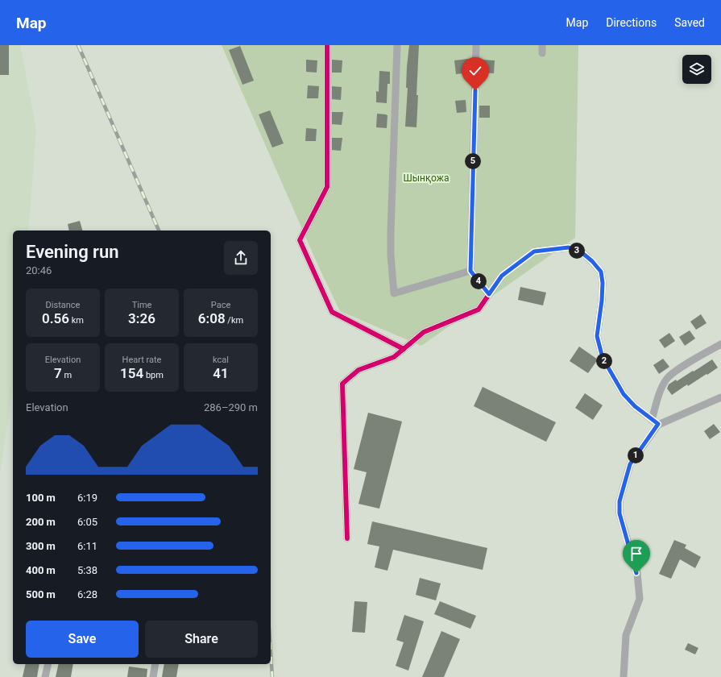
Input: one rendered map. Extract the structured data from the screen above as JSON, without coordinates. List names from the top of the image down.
{
  "parks": ["Шынқожа"],
  "page": {
    "header": "Map",
    "nav": ["Map", "Directions", "Saved"],
    "pins": [
      "5",
      "3",
      "4",
      "2",
      "1"
    ],
    "heading": ["Evening run", "20:46"],
    "stats": [
      ["Distance", "0.56 km"],
      ["Time", "3:26"],
      ["Pace", "6:08 /km"],
      ["Elevation", "7 m"],
      ["Heart rate", "154 bpm"],
      ["kcal", "41"]
    ],
    "chart": ["Elevation", "286–290 m"],
    "list": [
      {
        "name": "100 m",
        "note": "6:19"
      },
      {
        "name": "200 m",
        "note": "6:05"
      },
      {
        "name": "300 m",
        "note": "6:11"
      },
      {
        "name": "400 m",
        "note": "5:38"
      },
      {
        "name": "500 m",
        "note": "6:28"
      }
    ],
    "buttons": ["Save", "Share"]
  }
}
